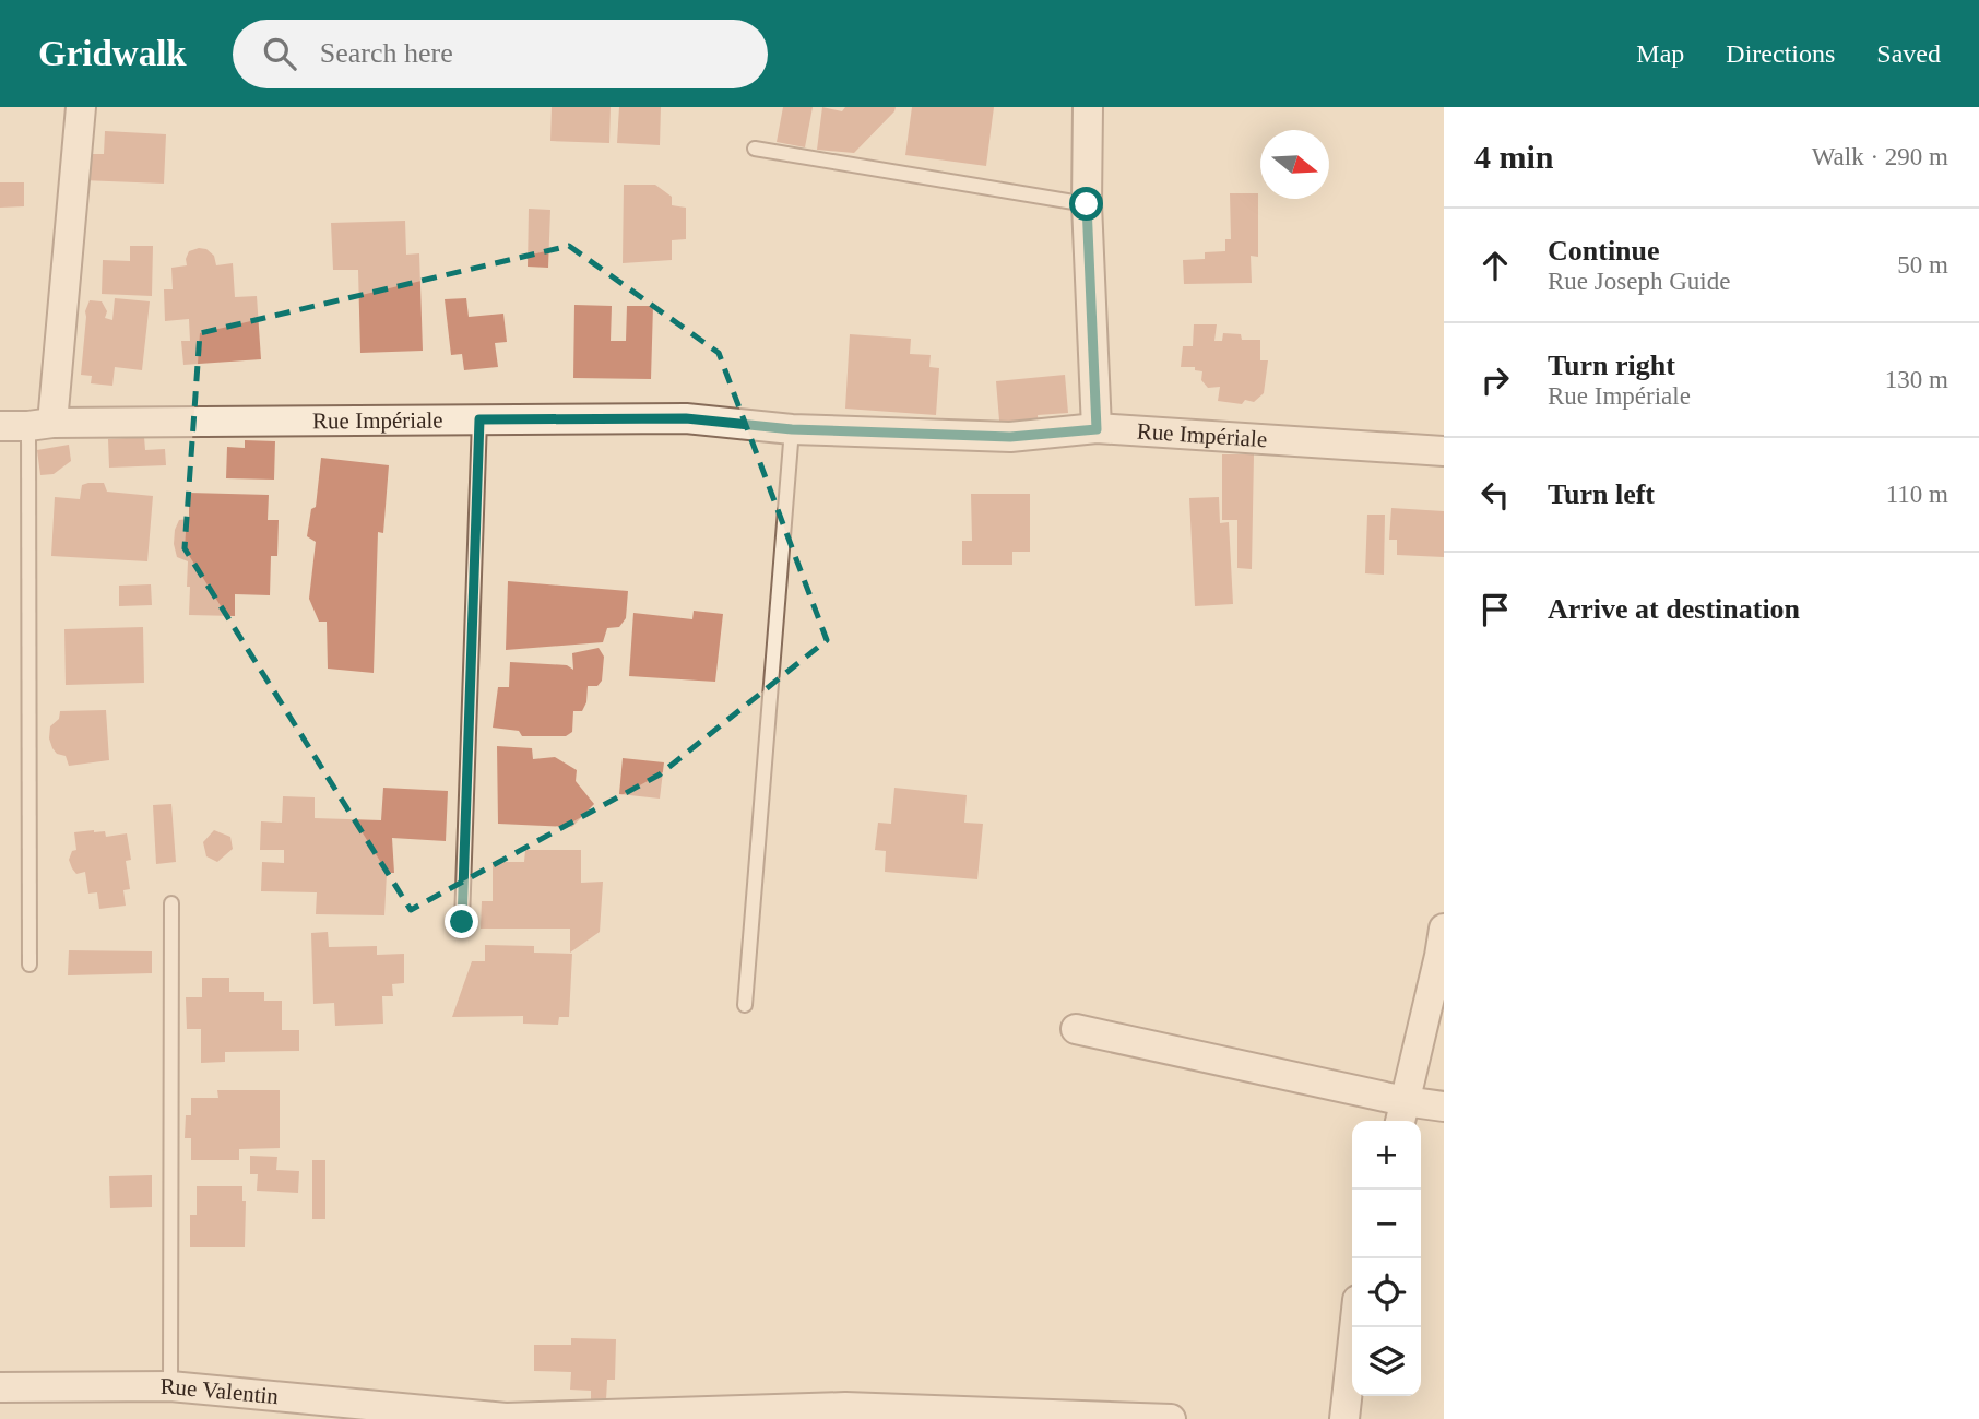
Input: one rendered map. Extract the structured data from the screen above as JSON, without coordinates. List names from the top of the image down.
{
  "streets": {
    "street": ["Rue Impériale", "Rue Valentin"]
  },
  "north": "right",
  "page": {
    "header": "Gridwalk",
    "search": "Search here",
    "nav": ["Map", "Directions", "Saved"],
    "heading": ["4 min", "Walk · 290 m"],
    "list": [
      ["Continue", "Rue Joseph Guide", "50 m"],
      ["Turn right", "Rue Impériale", "130 m"],
      ["Turn left", "110 m"],
      "Arrive at destination"
    ],
    "map_buttons": ["+", "−"]
  }
}
